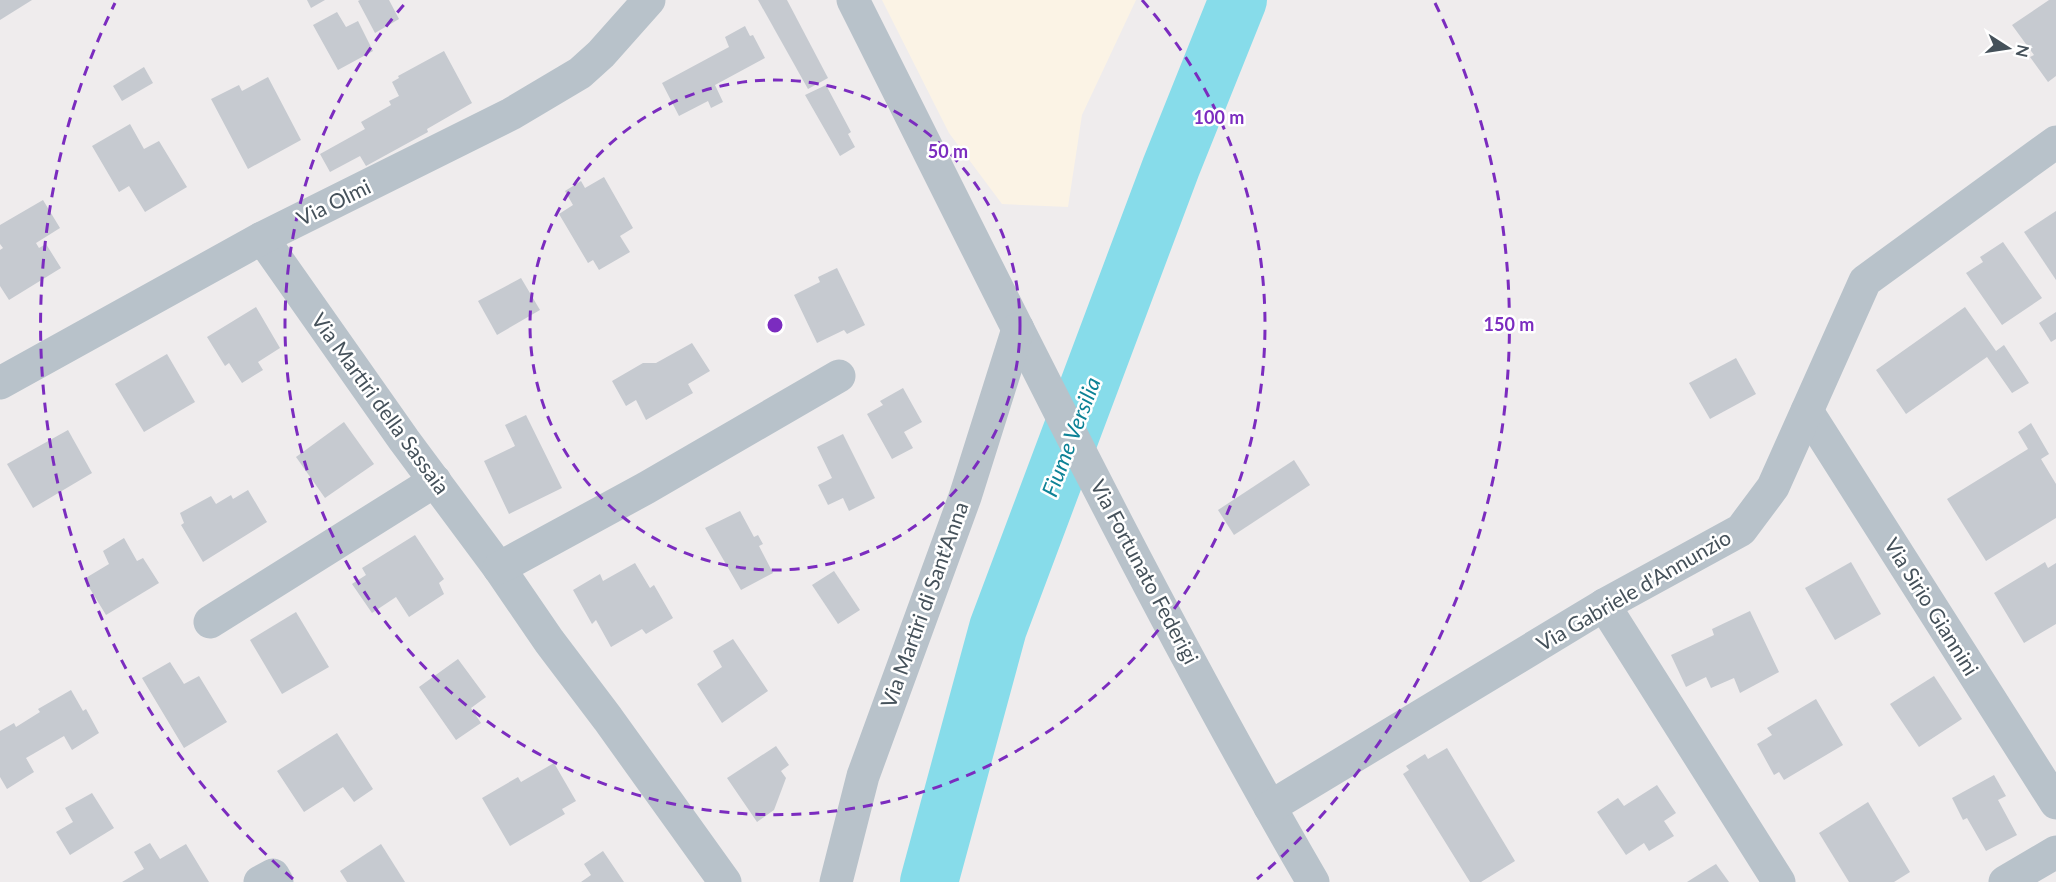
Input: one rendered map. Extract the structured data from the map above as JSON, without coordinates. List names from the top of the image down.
{
  "streets": {
    "street": [
      "Via Olmi",
      "Via Martiri della Sassaia",
      "Via Fortunato Federigi",
      "Via Gabriele d'Annunzio",
      "Via Martiri di Sant'Anna",
      "Via Sirio Giannini"
    ]
  },
  "crossings": [
    ["Via Olmi", "Via Martiri della Sassaia"],
    ["Via Fortunato Federigi", "Via Gabriele d'Annunzio"],
    ["Via Fortunato Federigi", "Via Martiri di Sant'Anna"],
    ["Via Gabriele d'Annunzio", "Via Sirio Giannini"]
  ],
  "water": ["Fiume Versilia"],
  "north": "right",
  "rings": ["100 m", "50 m", "150 m"]
}
